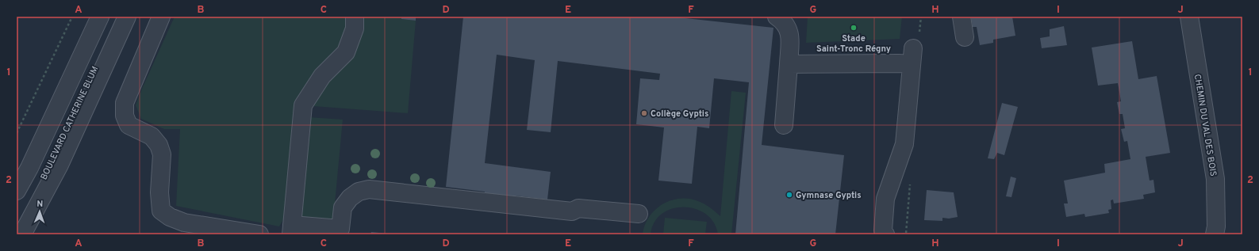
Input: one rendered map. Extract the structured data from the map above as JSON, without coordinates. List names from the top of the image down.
{
  "streets": {
    "street": ["BOULEVARD CATHERINE BLUM", "CHEMIN DU VAL DES BOIS"]
  },
  "places": ["Stade Saint-Tronc Régny", "Collège Gyptis", "Gymnase Gyptis"],
  "north": "top",
  "grid": {
    "columns": [
      "A",
      "B",
      "C",
      "D",
      "E",
      "F",
      "G",
      "H",
      "I",
      "J"
    ],
    "rows": ["1", "2"]
  }
}
